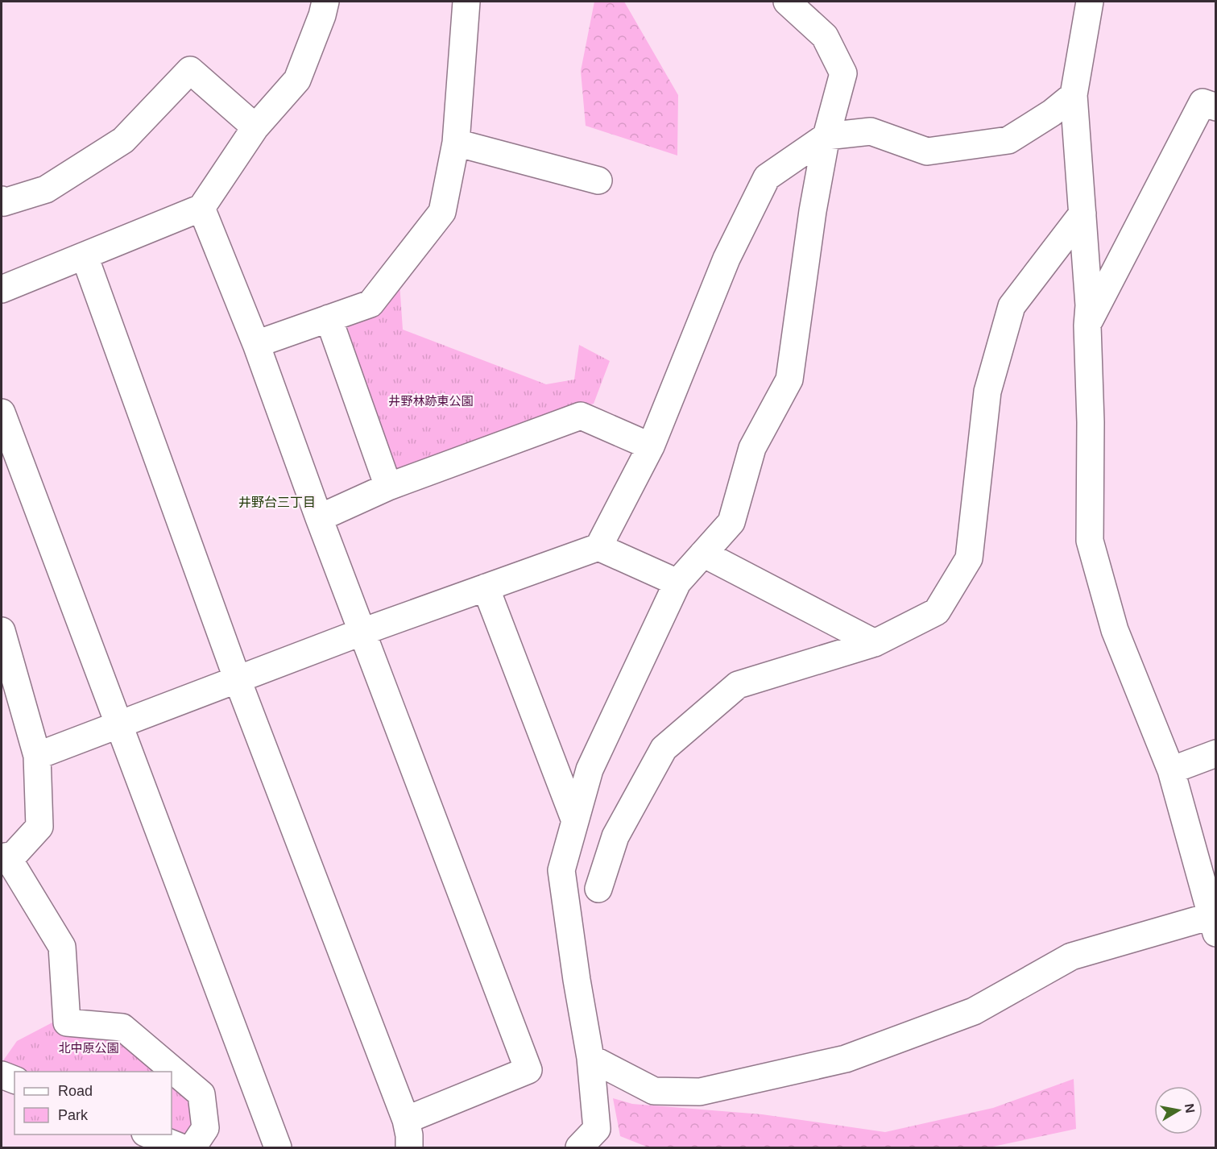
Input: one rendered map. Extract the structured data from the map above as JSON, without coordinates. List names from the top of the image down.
{
  "districts": ["井野台三丁目"],
  "parks": ["井野林跡東公園", "北中原公園"],
  "legend": ["Road", "Park"],
  "north": "right"
}
